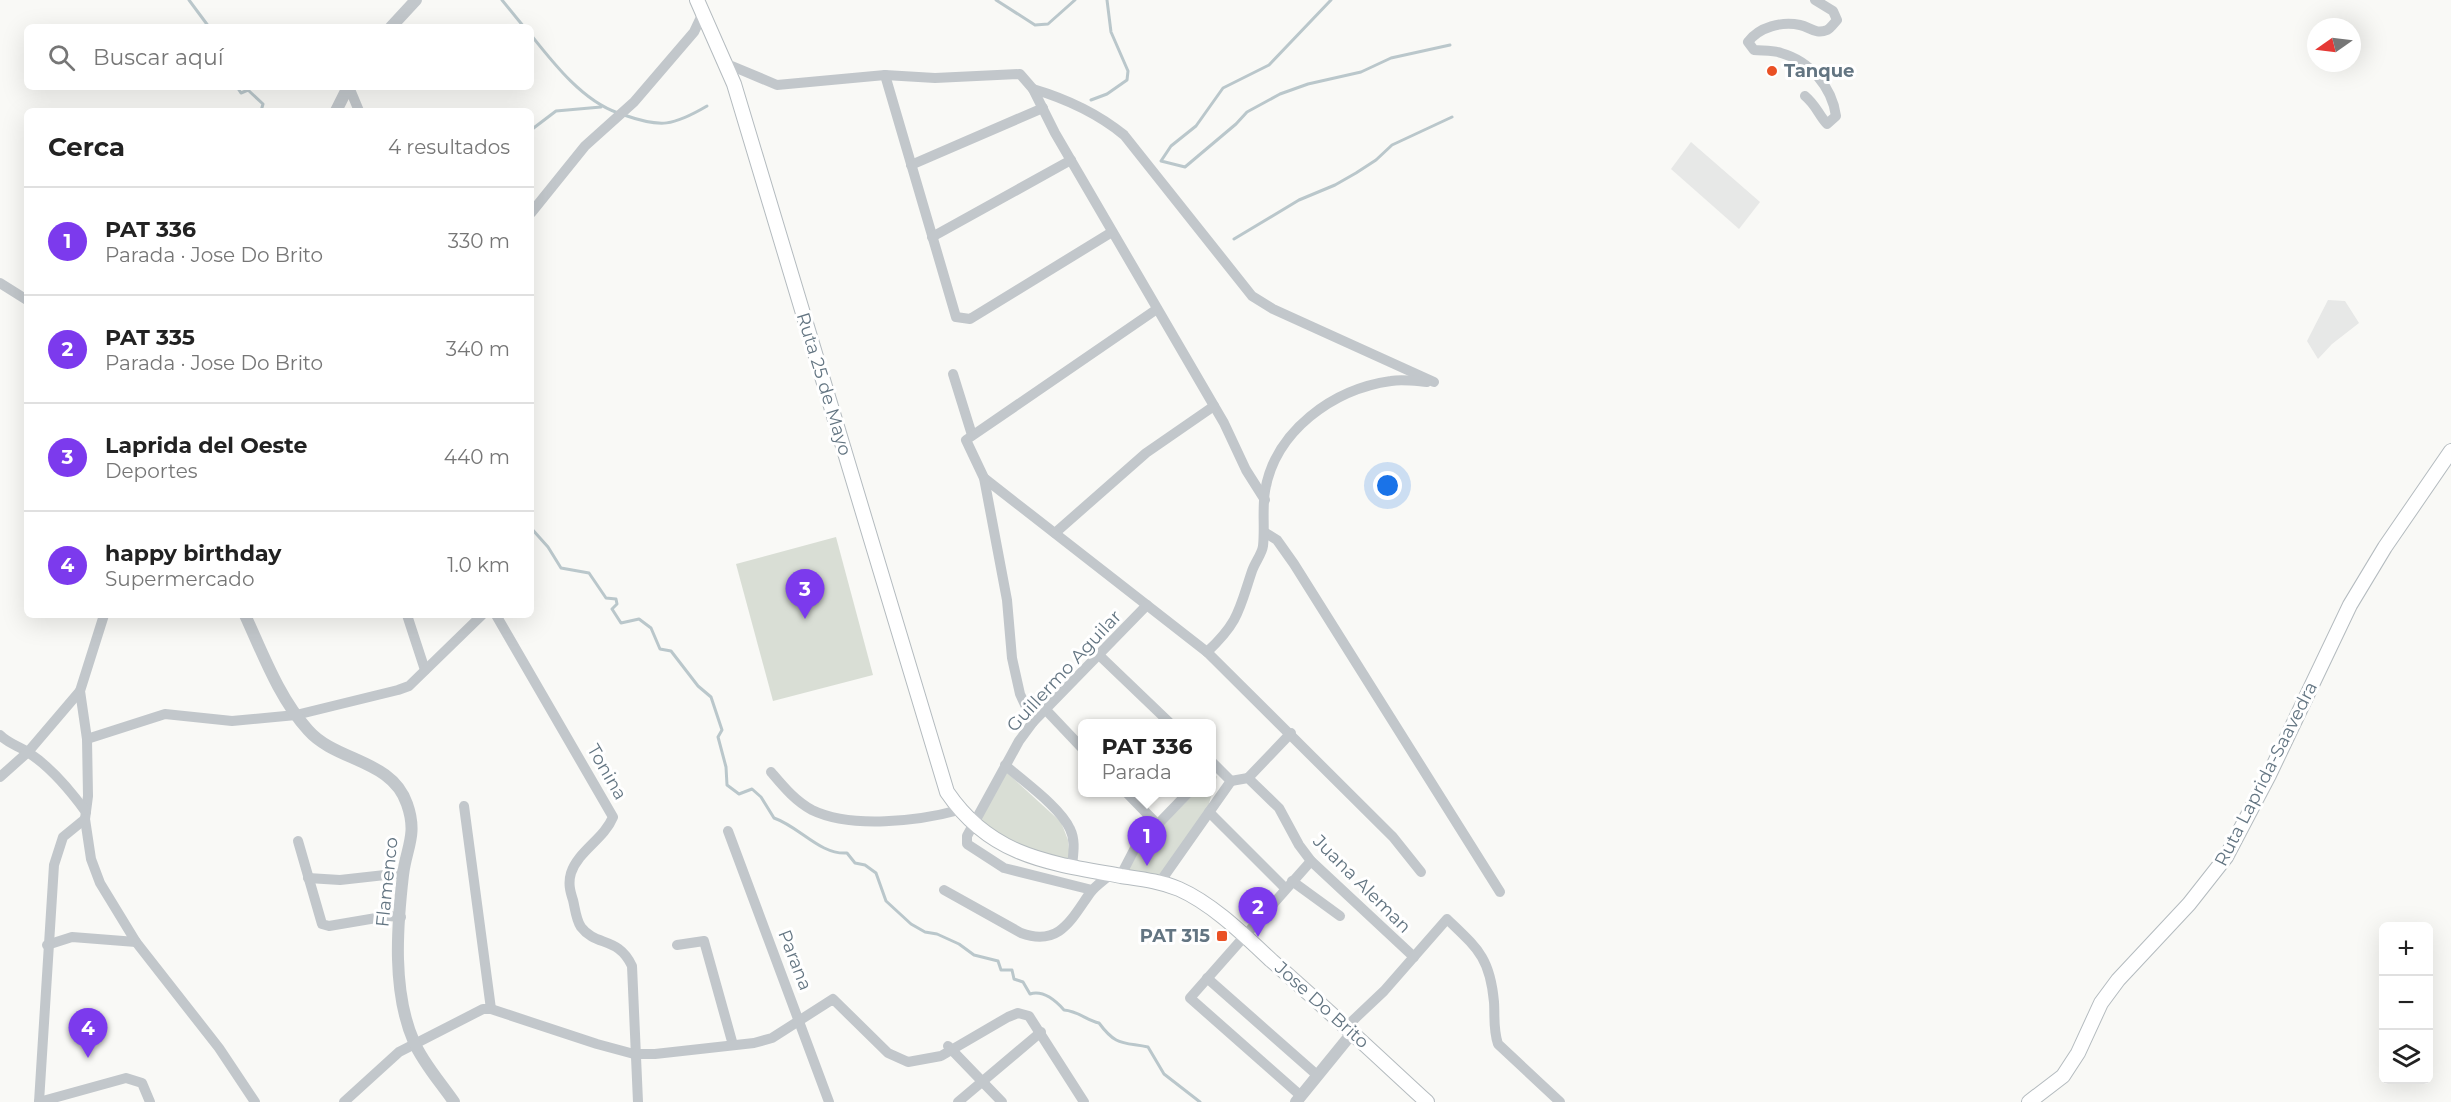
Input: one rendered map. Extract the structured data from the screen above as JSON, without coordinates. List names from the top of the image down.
{
  "streets": {
    "main road": ["Ruta 25 de Mayo", "Ruta Laprida-Saavedra", "Jose Do Brito"],
    "street": [
      "Guillermo Aguilar",
      "Tonina",
      "Flamenco",
      "Juana Aleman",
      "Parana"
    ]
  },
  "crossings": [
    ["Ruta 25 de Mayo", "Jose Do Brito"],
    ["Guillermo Aguilar", "Jose Do Brito"]
  ],
  "places": {
    "other": ["Tanque"],
    "transit": ["PAT 315"]
  },
  "north": "left",
  "page": {
    "search": "Buscar aquí",
    "heading": ["Cerca", "4 resultados"],
    "list": [
      {
        "mark": "1",
        "name": "PAT 336",
        "note": "Parada · Jose Do Brito",
        "value": "330 m"
      },
      {
        "mark": "2",
        "name": "PAT 335",
        "note": "Parada · Jose Do Brito",
        "value": "340 m"
      },
      {
        "mark": "3",
        "name": "Laprida del Oeste",
        "note": "Deportes",
        "value": "440 m"
      },
      {
        "mark": "4",
        "name": "happy birthday",
        "note": "Supermercado",
        "value": "1.0 km"
      }
    ],
    "pins": [
      "3",
      "1",
      "2",
      "4"
    ],
    "popup": ["PAT 336", "Parada"],
    "map_buttons": ["+", "−"]
  }
}
